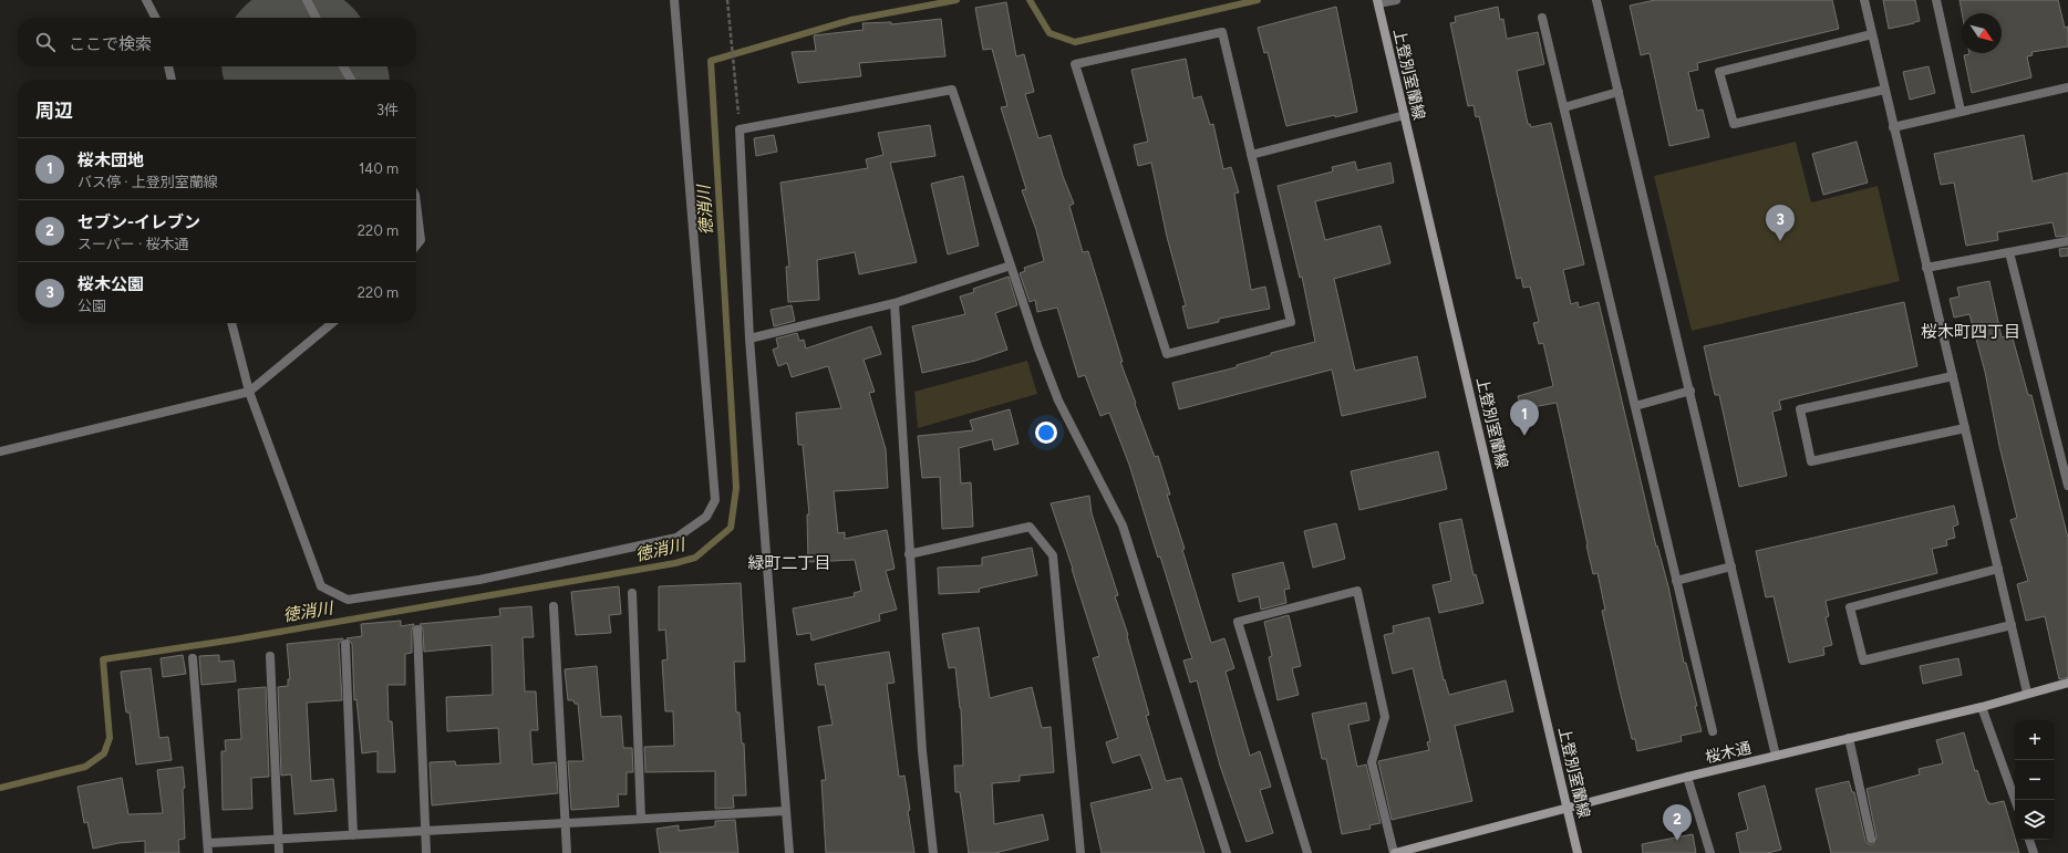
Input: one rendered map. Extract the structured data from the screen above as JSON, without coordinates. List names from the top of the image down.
{
  "streets": {
    "main road": ["上登別室蘭線", "桜木通"]
  },
  "crossings": [
    ["上登別室蘭線", "桜木通"]
  ],
  "districts": ["桜木町四丁目", "緑町二丁目"],
  "water": ["徳消川"],
  "north": "bottom right",
  "page": {
    "search": "ここで検索",
    "heading": ["周辺", "3件"],
    "list": [
      {
        "mark": "1",
        "name": "桜木団地",
        "note": "バス停 · 上登別室蘭線",
        "value": "140 m"
      },
      {
        "mark": "2",
        "name": "セブン-イレブン",
        "note": "スーパー · 桜木通",
        "value": "220 m"
      },
      {
        "mark": "3",
        "name": "桜木公園",
        "note": "公園",
        "value": "220 m"
      }
    ],
    "pins": ["3", "1", "2"],
    "map_buttons": ["+", "−"]
  }
}
